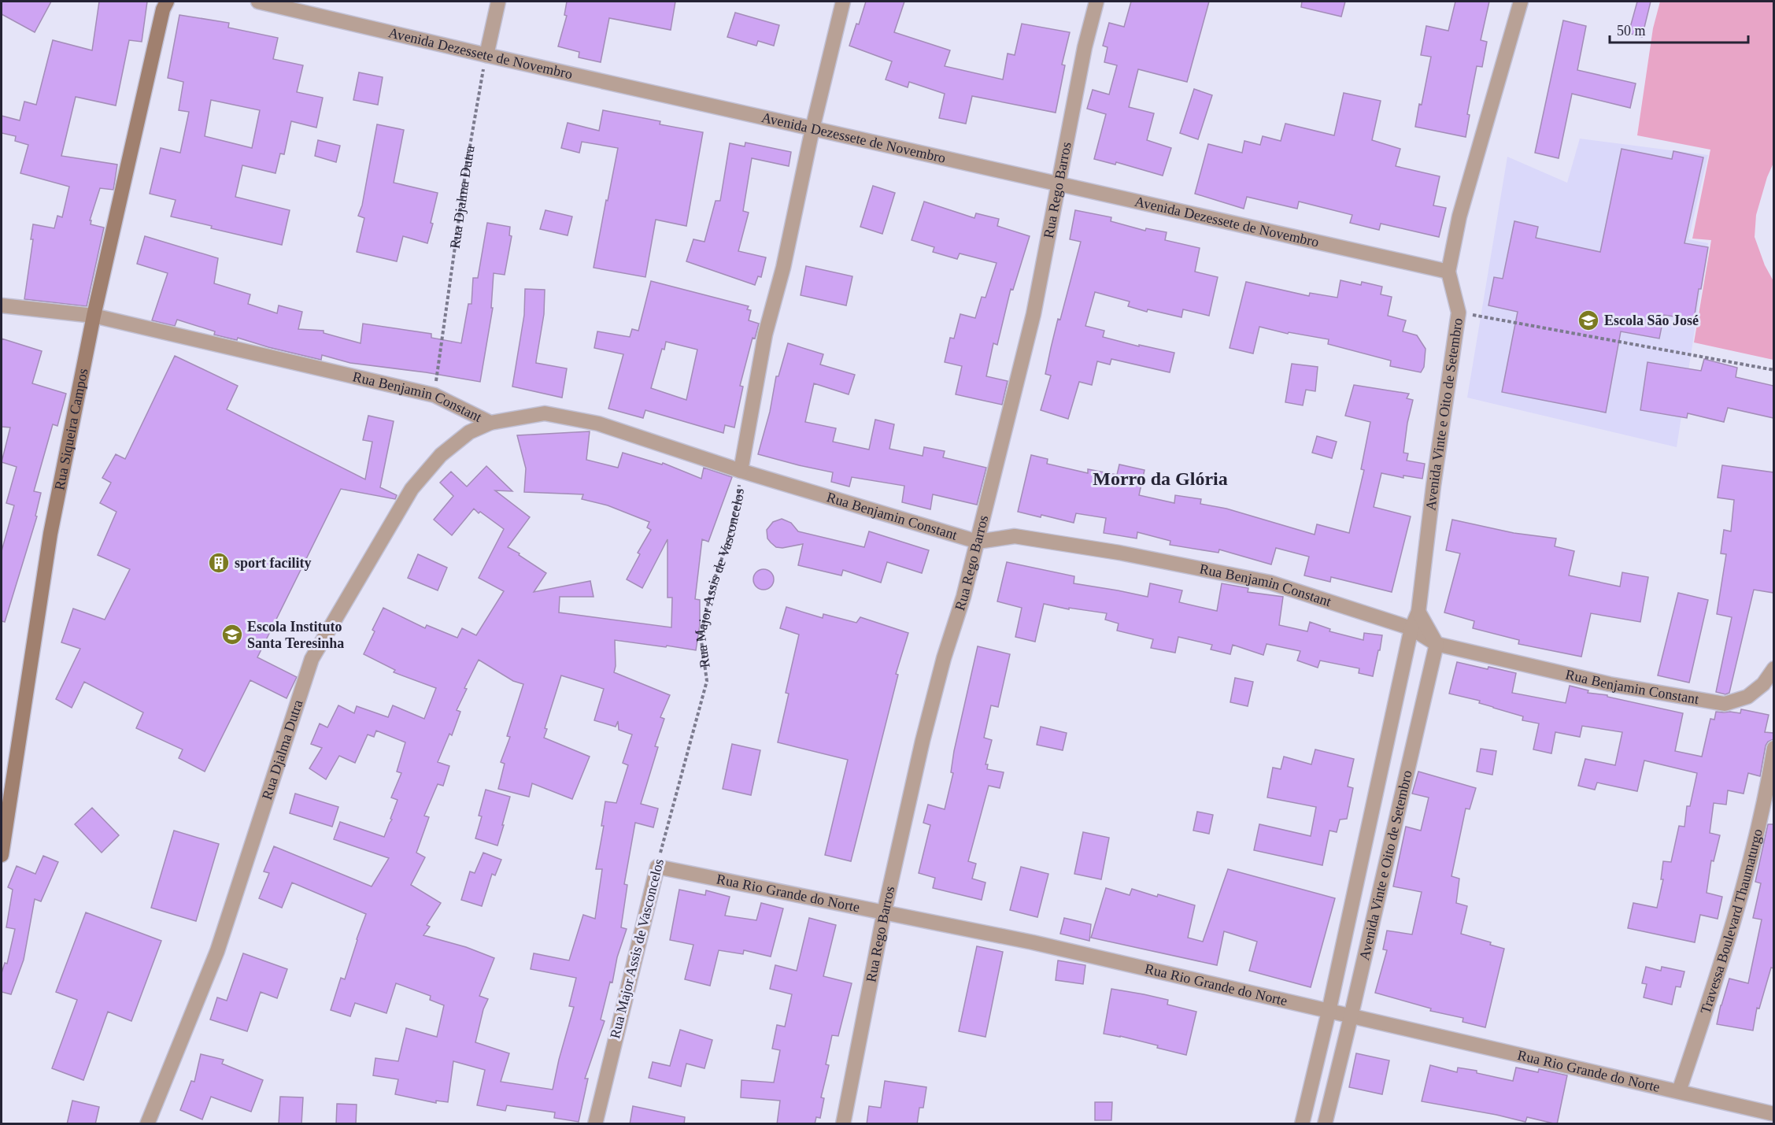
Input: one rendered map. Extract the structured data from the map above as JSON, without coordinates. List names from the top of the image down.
{
  "streets": {
    "street": [
      "Avenida Dezessete de Novembro",
      "Rua Rego Barros",
      "Rua Djalma Dutra",
      "Rua Benjamin Constant",
      "Avenida Vinte e Oito de Setembro",
      "Rua Siqueira Campos",
      "Rua Major Assis de Vasconcelos",
      "Rua Rio Grande do Norte",
      "Travessa Boulevard Thaumaturgo"
    ]
  },
  "crossings": [
    ["Avenida Dezessete de Novembro", "Rua Rego Barros"],
    ["Avenida Dezessete de Novembro", "Rua Djalma Dutra"],
    ["Avenida Dezessete de Novembro", "Avenida Vinte e Oito de Setembro"],
    ["Avenida Dezessete de Novembro", "Rua Major Assis de Vasconcelos"],
    ["Rua Rego Barros", "Rua Benjamin Constant"],
    ["Rua Rego Barros", "Rua Rio Grande do Norte"],
    ["Rua Djalma Dutra", "Rua Benjamin Constant"],
    ["Rua Benjamin Constant", "Avenida Vinte e Oito de Setembro"],
    ["Rua Benjamin Constant", "Rua Siqueira Campos"],
    ["Rua Benjamin Constant", "Rua Major Assis de Vasconcelos"],
    ["Avenida Vinte e Oito de Setembro", "Rua Rio Grande do Norte"],
    ["Rua Major Assis de Vasconcelos", "Rua Rio Grande do Norte"],
    ["Rua Rio Grande do Norte", "Travessa Boulevard Thaumaturgo"]
  ],
  "districts": ["Morro da Glória"],
  "places": {
    "school or university": ["Escola São José", "Escola Instituto Santa Teresinha"],
    "building": ["sport facility"]
  },
  "scale_bar": "50 m"
}
